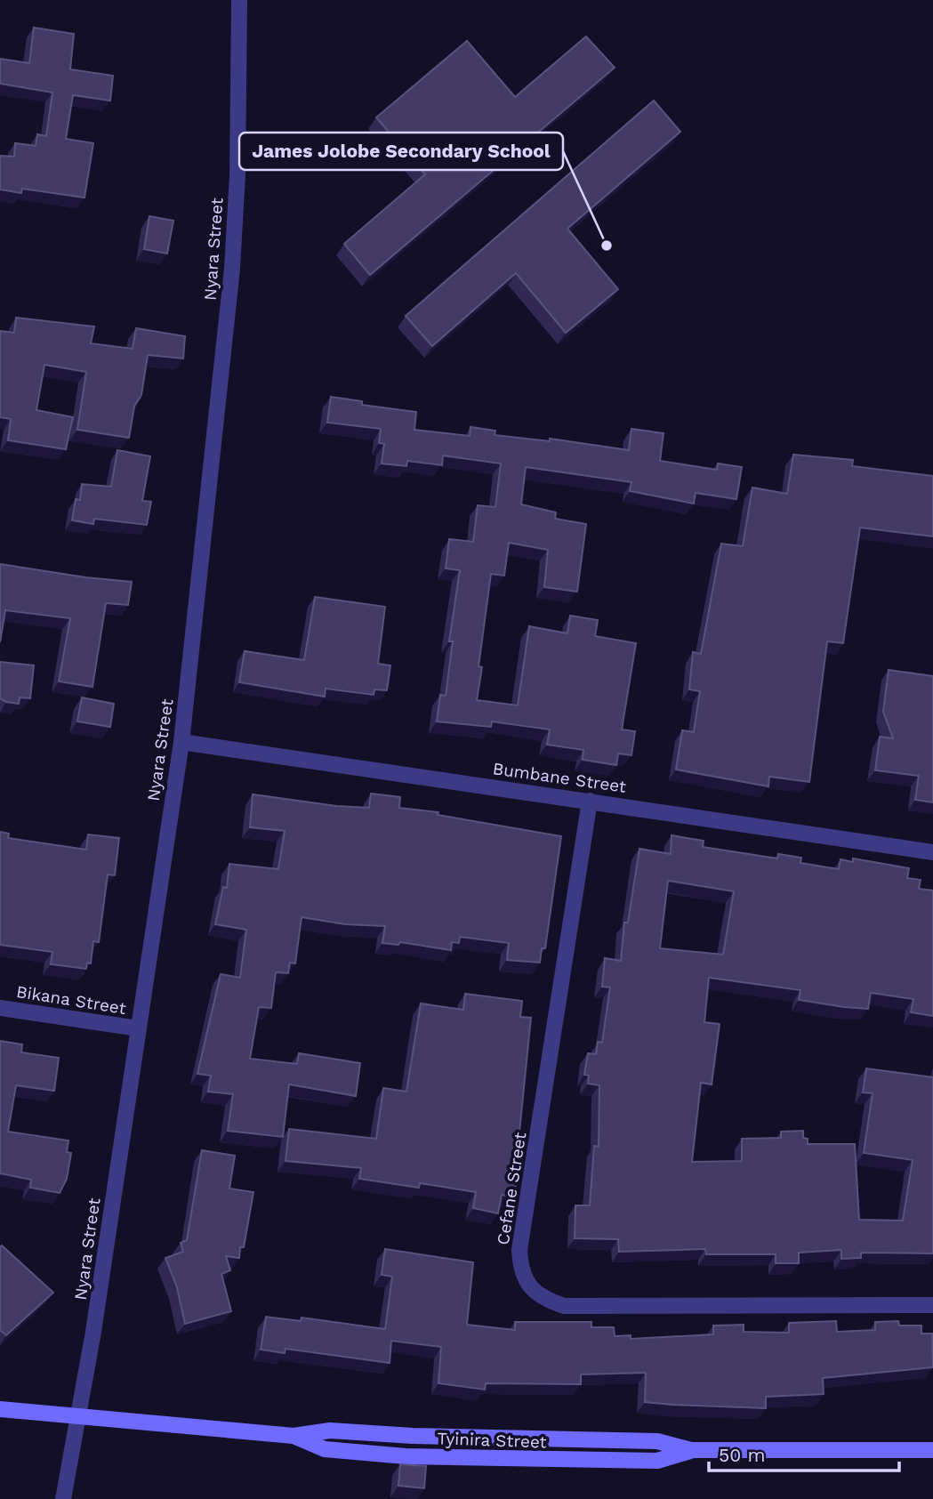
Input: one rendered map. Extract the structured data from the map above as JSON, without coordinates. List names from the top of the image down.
{
  "streets": {
    "street": [
      "Nyara Street",
      "Bumbane Street",
      "Bikana Street",
      "Cefane Street",
      "Tyinira Street"
    ]
  },
  "crossings": [
    ["Nyara Street", "Bumbane Street"],
    ["Nyara Street", "Bikana Street"],
    ["Nyara Street", "Tyinira Street"],
    ["Bumbane Street", "Cefane Street"]
  ],
  "places": ["James Jolobe Secondary School"],
  "scale_bar": "50 m"
}
